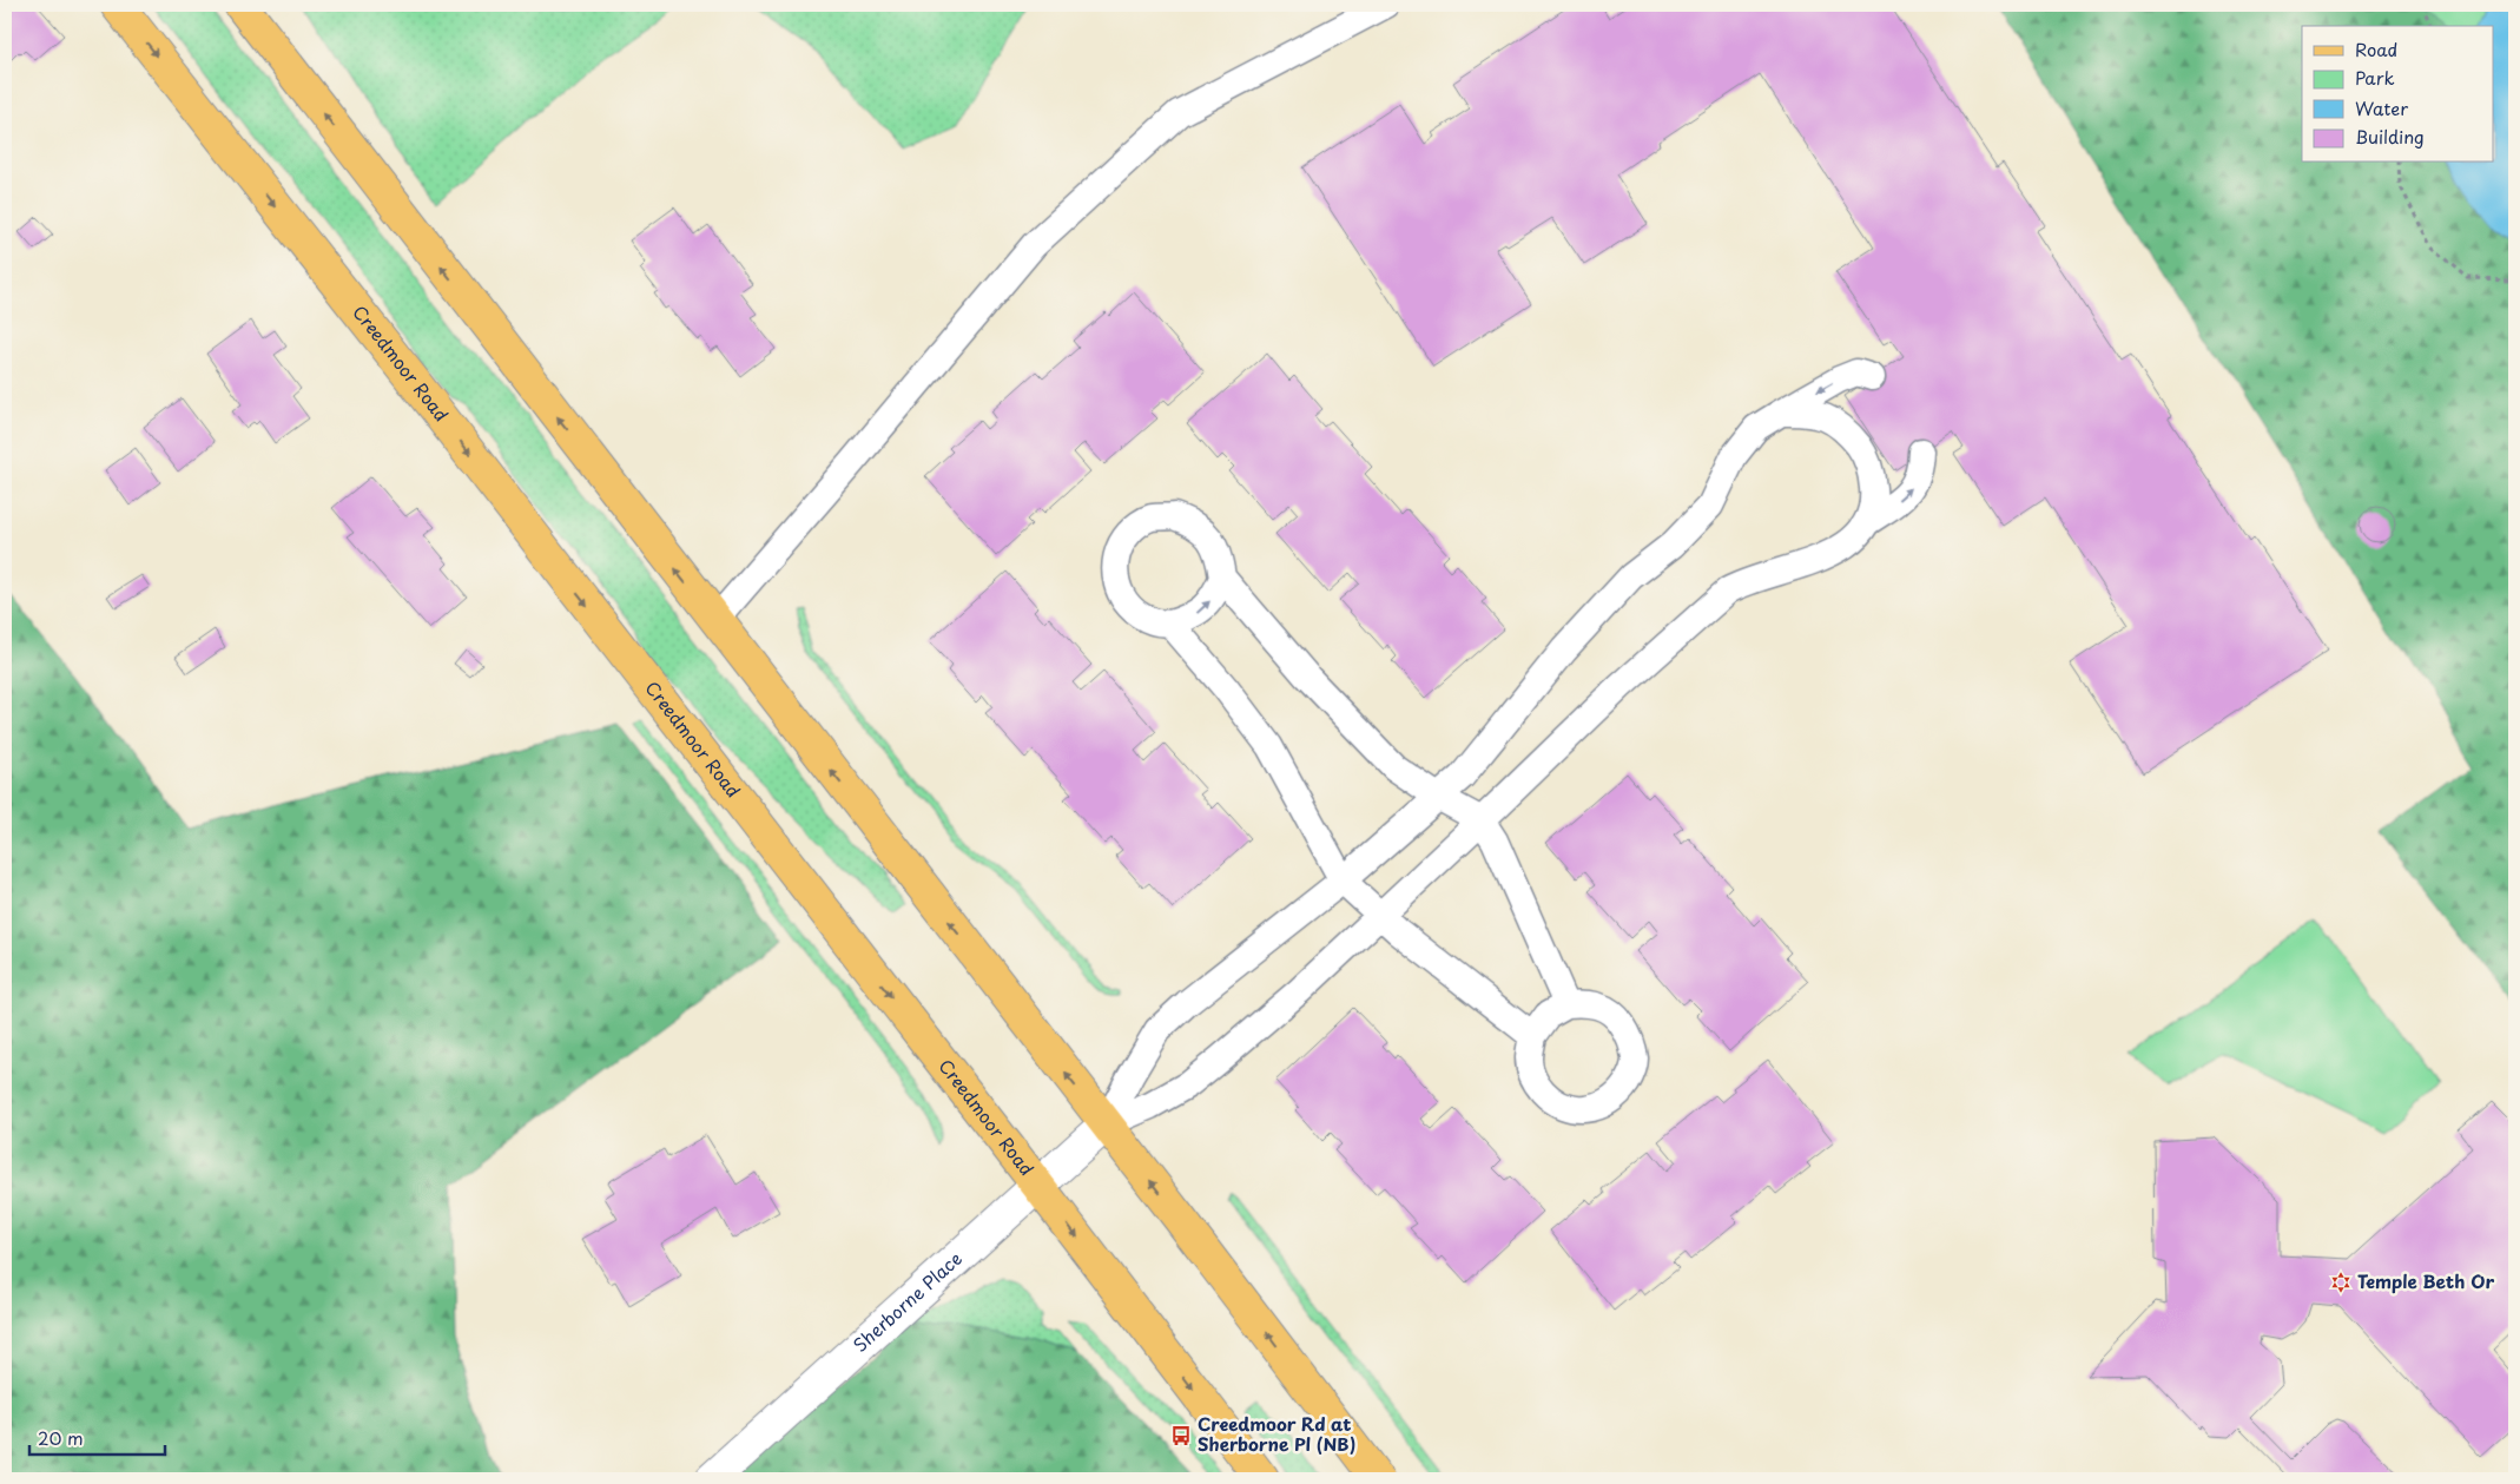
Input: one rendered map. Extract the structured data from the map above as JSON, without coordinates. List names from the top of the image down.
{
  "streets": {
    "main road": ["Creedmoor Road"],
    "street": ["Sherborne Place"]
  },
  "crossings": [
    ["Creedmoor Road", "Sherborne Place"]
  ],
  "places": {
    "synagogue": ["Temple Beth Or"],
    "bus stop": ["Creedmoor Rd at Sherborne Pl (NB)"]
  },
  "legend": [
    "Road",
    "Park",
    "Water",
    "Building"
  ],
  "scale_bar": "20 m"
}
